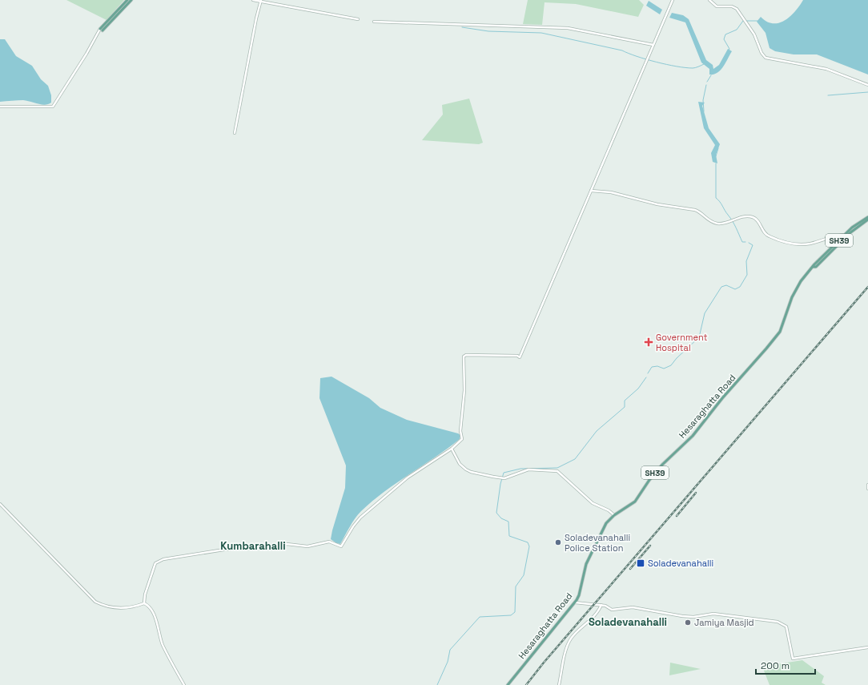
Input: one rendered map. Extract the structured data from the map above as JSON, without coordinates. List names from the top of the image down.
{
  "streets": {
    "main road": ["SH39", "Hesaraghatta Road"]
  },
  "districts": ["Kumbarahalli", "Soladevanahalli"],
  "places": {
    "health": ["Government Hospital"],
    "other": ["Soladevanahalli Police Station", "Jamiya Masjid"],
    "transit": ["Soladevanahalli"]
  },
  "scale_bar": "200 m"
}
